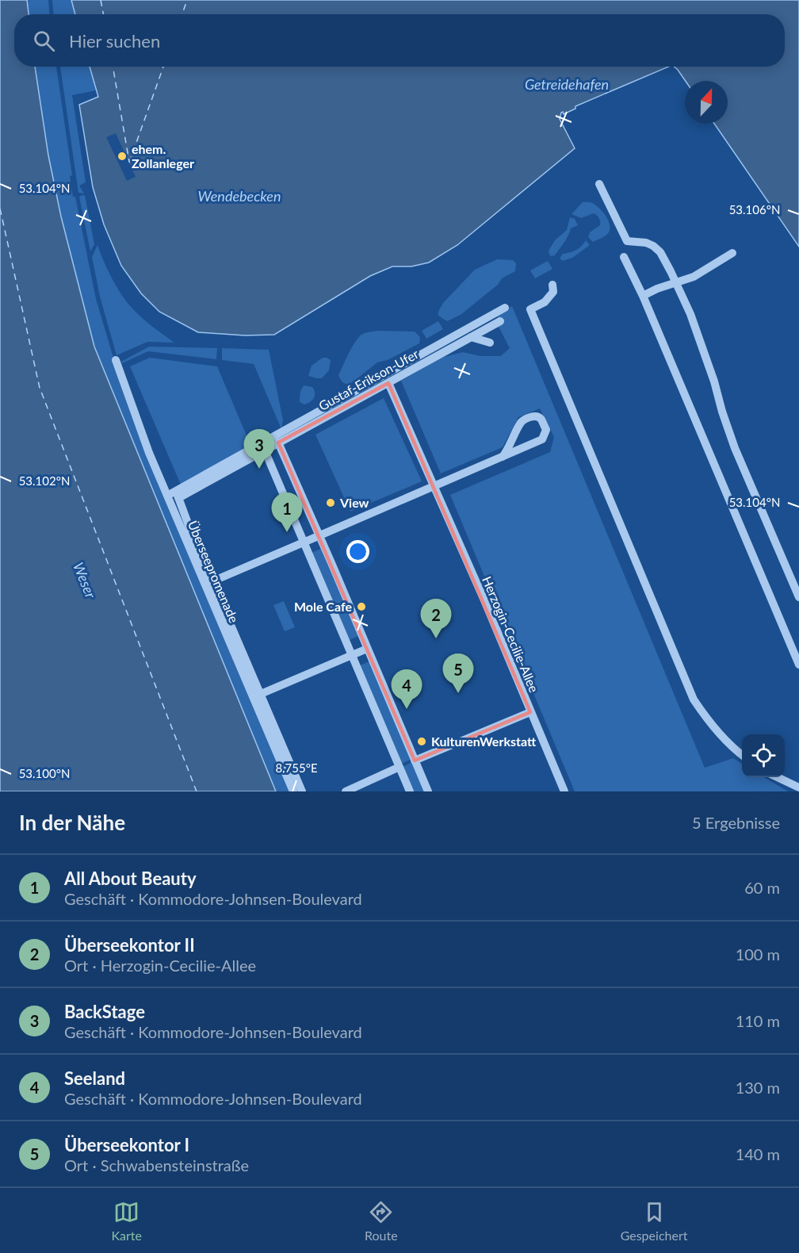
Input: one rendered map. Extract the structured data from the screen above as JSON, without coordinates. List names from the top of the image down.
{
  "streets": {
    "street": ["Gustaf-Erikson-Ufer", "Überseepromenade", "Herzogin-Cecilie-Allee"]
  },
  "crossings": [
    ["Gustaf-Erikson-Ufer", "Überseepromenade"],
    ["Gustaf-Erikson-Ufer", "Herzogin-Cecilie-Allee"]
  ],
  "water": ["Getreidehafen", "Wendebecken", "Weser"],
  "places": [
    "ehem. Zollanleger",
    "View",
    "Mole Cafe",
    "KulturenWerkstatt"
  ],
  "north": "top",
  "page": {
    "search": "Hier suchen",
    "pins": [
      "3",
      "1",
      "2",
      "5",
      "4"
    ],
    "heading": ["In der Nähe", "5 Ergebnisse"],
    "list": [
      {
        "mark": "1",
        "name": "All About Beauty",
        "note": "Geschäft · Kommodore-Johnsen-Boulevard",
        "value": "60 m"
      },
      {
        "mark": "2",
        "name": "Überseekontor II",
        "note": "Ort · Herzogin-Cecilie-Allee",
        "value": "100 m"
      },
      {
        "mark": "3",
        "name": "BackStage",
        "note": "Geschäft · Kommodore-Johnsen-Boulevard",
        "value": "110 m"
      },
      {
        "mark": "4",
        "name": "Seeland",
        "note": "Geschäft · Kommodore-Johnsen-Boulevard",
        "value": "130 m"
      },
      {
        "mark": "5",
        "name": "Überseekontor I",
        "note": "Ort · Schwabensteinstraße",
        "value": "140 m"
      }
    ],
    "nav": ["Karte", "Route", "Gespeichert"]
  },
  "coordinates": [
    "53.104°N",
    "53.106°N",
    "53.102°N",
    "8.755°E",
    "53.100°N"
  ]
}
